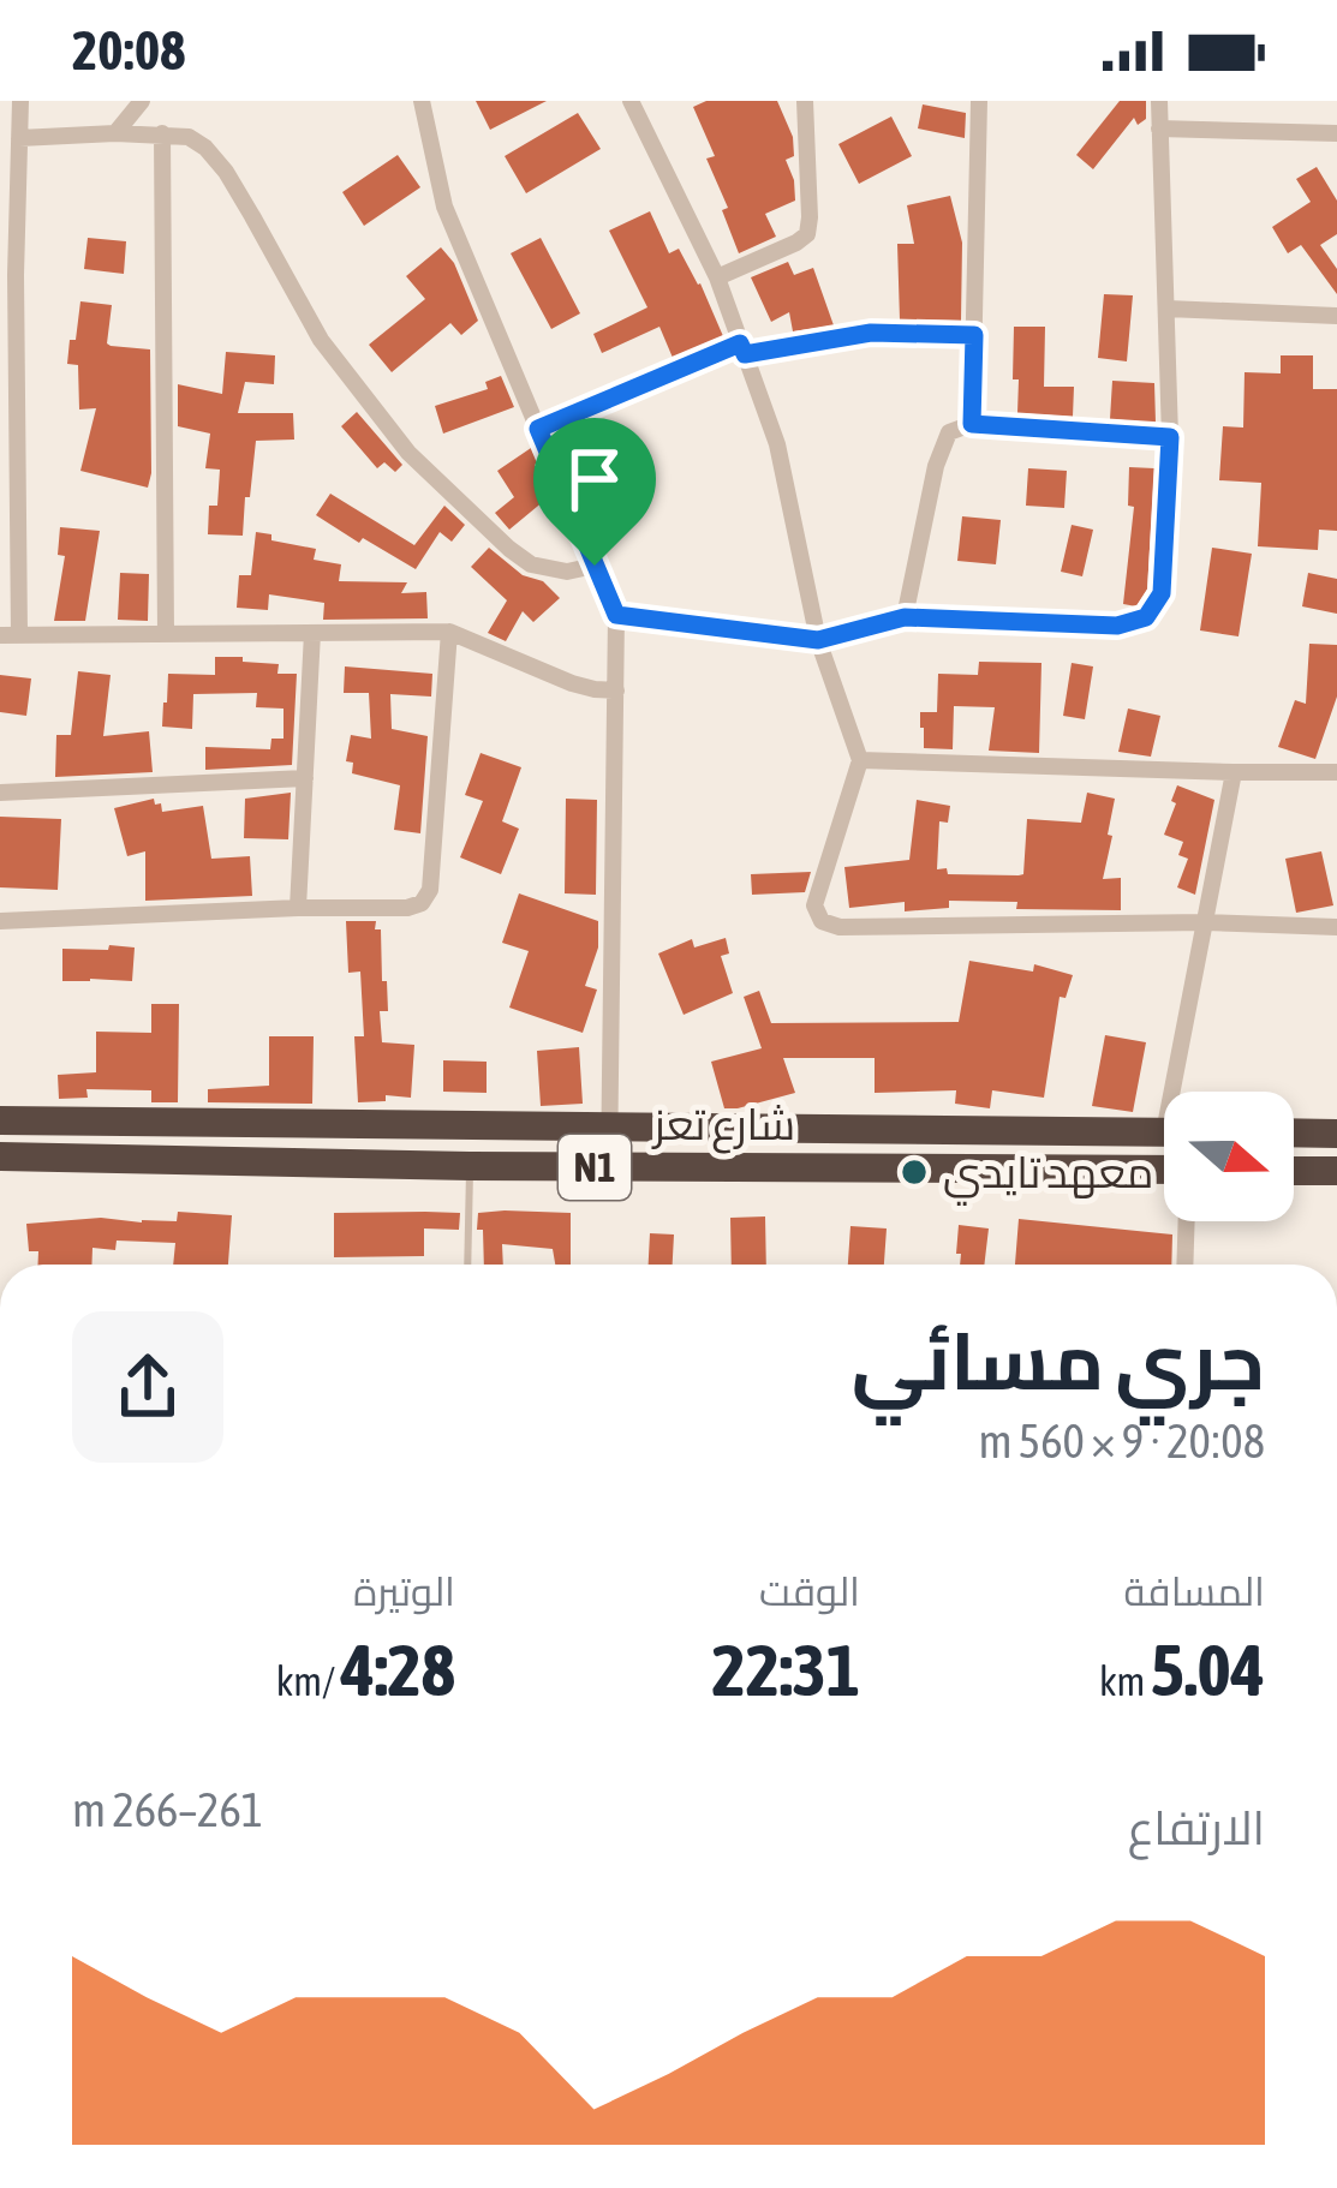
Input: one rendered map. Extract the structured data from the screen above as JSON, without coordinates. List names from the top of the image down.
{
  "streets": {
    "highway": ["شارع تعز", "N1"]
  },
  "places": ["معهد تايدي"],
  "north": "right",
  "page": {
    "status": "20:08",
    "heading": ["جري مسائي", "20:08 · 9 × 560 m"],
    "stats": [
      ["المسافة", "5.04 km"],
      ["الوقت", "22:31"],
      ["الوتيرة", "4:28 /km"]
    ],
    "chart": ["الارتفاع", "261–266 m"]
  }
}
